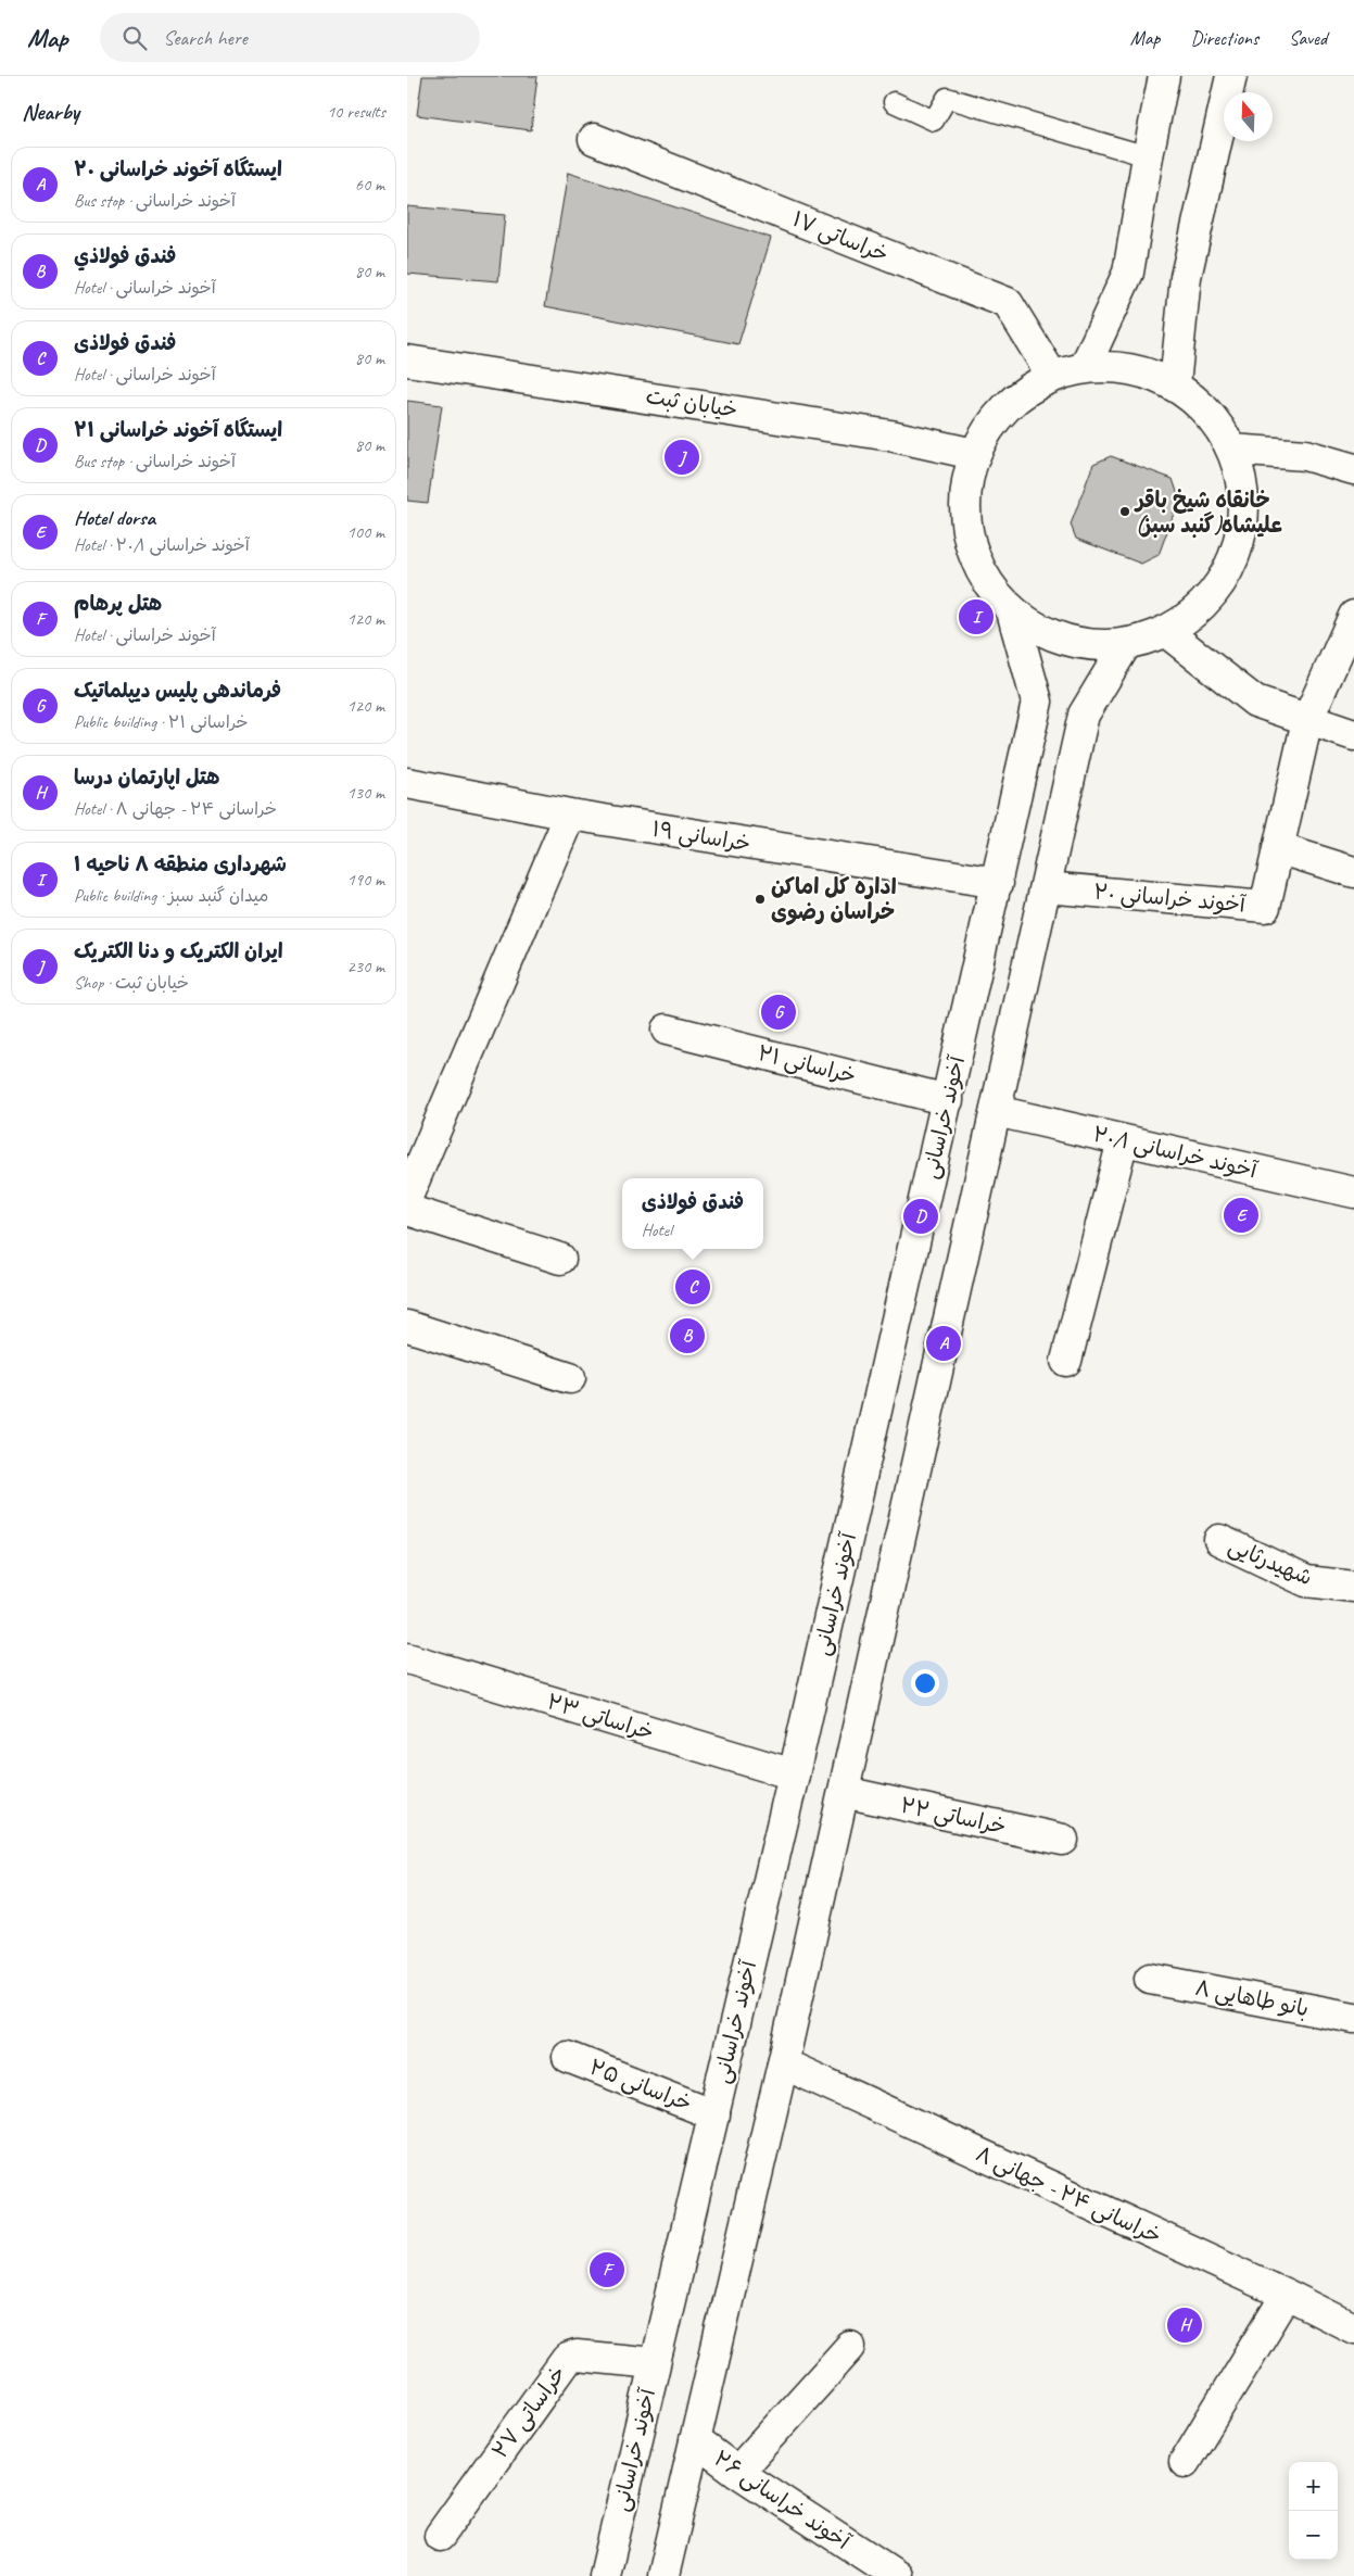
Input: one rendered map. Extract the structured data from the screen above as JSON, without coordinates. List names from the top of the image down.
{
  "streets": {
    "street": [
      "خراساتی ۱۷",
      "خیابان ثبت",
      "خراسانی ۱۹",
      "آخوند خراسانی ۲۰",
      "خراسانی ۲۱",
      "آخوند خراسانی",
      "آخوند خراسانی ۲۰/۱",
      "شهیدرثایی",
      "خراساتی ۲۳",
      "خراساتی ۲۲",
      "بانو طاهایی ۸",
      "خراسانی ۲۵",
      "خراسانی ۲۴ - جهانی ۸",
      "خراساتی ۲۷",
      "آخوند خراسانی ۲۶"
    ]
  },
  "crossings": [
    ["خراسانی ۱۹", "آخوند خراسانی"],
    ["خراسانی ۲۱", "آخوند خراسانی"],
    ["آخوند خراسانی", "خراساتی ۲۳"],
    ["آخوند خراسانی", "خراسانی ۲۵"],
    ["آخوند خراسانی", "خراساتی ۲۷"]
  ],
  "places": ["خانقاه شیخ باقر علیشاه(گنبد سبز)", "اداره کل اماکن خراسان رضوی"],
  "north": "top",
  "page": {
    "header": "Map",
    "search": "Search here",
    "nav": ["Map", "Directions", "Saved"],
    "heading": ["Nearby", "10 results"],
    "list": [
      {
        "mark": "A",
        "name": "ایستگاه آخوند خراسانی ۲۰",
        "note": "Bus stop · آخوند خراسانی",
        "value": "60 m"
      },
      {
        "mark": "B",
        "name": "فندق فولاذي",
        "note": "Hotel · آخوند خراسانی",
        "value": "80 m"
      },
      {
        "mark": "C",
        "name": "فندق فولاذی",
        "note": "Hotel · آخوند خراسانی",
        "value": "80 m"
      },
      {
        "mark": "D",
        "name": "ایستگاه آخوند خراسانی ۲۱",
        "note": "Bus stop · آخوند خراسانی",
        "value": "80 m"
      },
      {
        "mark": "E",
        "name": "Hotel dorsa",
        "note": "Hotel · آخوند خراسانی ۲۰/۱",
        "value": "100 m"
      },
      {
        "mark": "F",
        "name": "هتل پرهام",
        "note": "Hotel · آخوند خراسانی",
        "value": "120 m"
      },
      {
        "mark": "G",
        "name": "فرماندهی پلیس دیپلماتیک",
        "note": "Public building · خراسانی ۲۱",
        "value": "120 m"
      },
      {
        "mark": "H",
        "name": "هتل اپارتمان درسا",
        "note": "Hotel · خراسانی ۲۴ - جهانی ۸",
        "value": "130 m"
      },
      {
        "mark": "I",
        "name": "شهرداری منطقه ۸ ناحیه ۱",
        "note": "Public building · میدان گنبد سبز",
        "value": "190 m"
      },
      {
        "mark": "J",
        "name": "ایران الکتریک و دنا الکتریک",
        "note": "Shop · خیابان ثبت",
        "value": "230 m"
      }
    ],
    "pins": [
      "J",
      "I",
      "G",
      "E",
      "D",
      "C",
      "B",
      "A",
      "F",
      "H"
    ],
    "popup": ["فندق فولاذی", "Hotel"],
    "map_buttons": ["+", "−"]
  }
}
